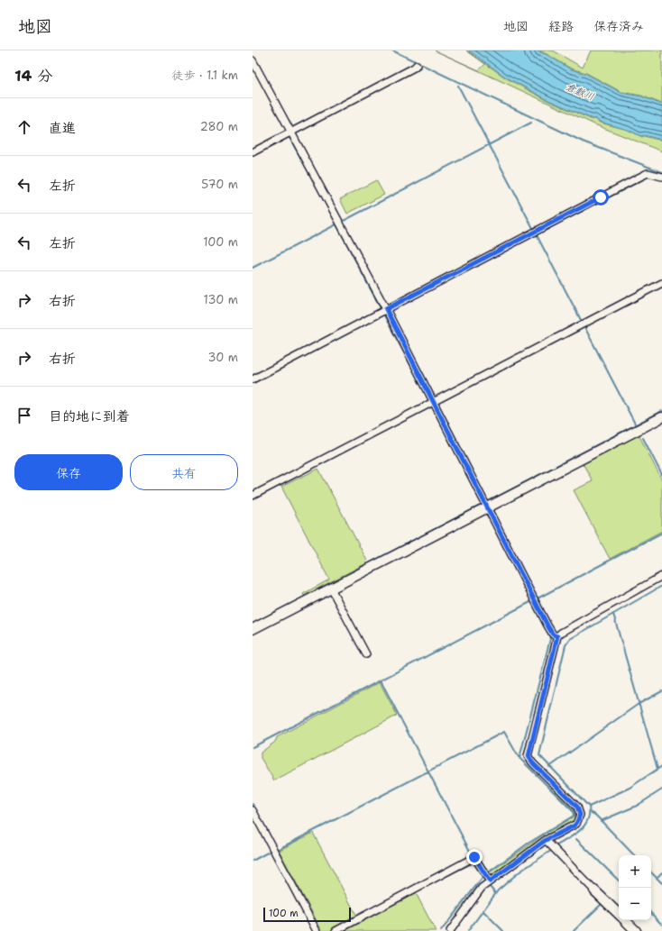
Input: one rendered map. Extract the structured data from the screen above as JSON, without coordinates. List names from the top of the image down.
{
  "water": ["倉敷川"],
  "scale_bar": "100 m",
  "page": {
    "header": "地図",
    "nav": ["地図", "経路", "保存済み"],
    "heading": ["14 分", "徒歩 · 1.1 km"],
    "list": [
      ["直進", "280 m"],
      ["左折", "570 m"],
      ["左折", "100 m"],
      ["右折", "130 m"],
      ["右折", "30 m"],
      "目的地に到着"
    ],
    "buttons": ["保存", "共有"],
    "map_buttons": ["+", "−"],
    "scale": "100 m"
  }
}
